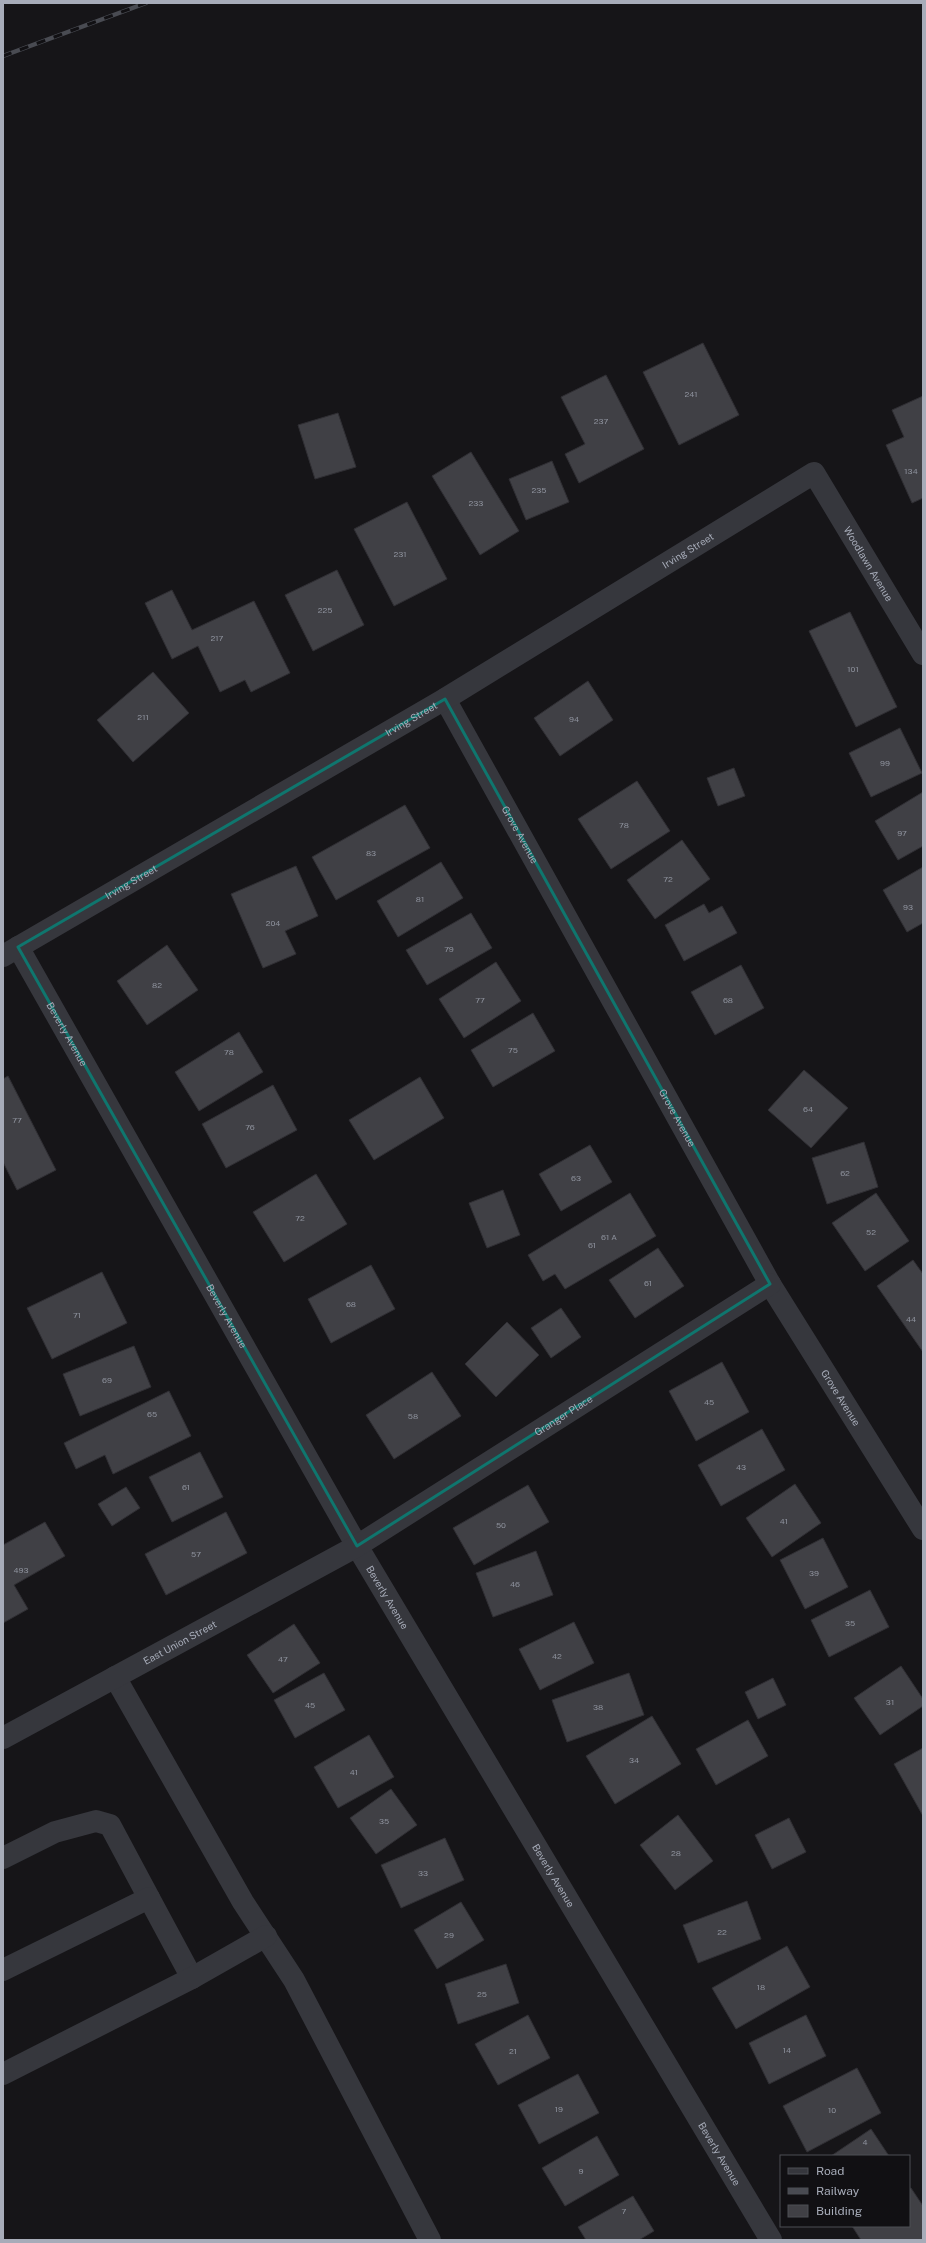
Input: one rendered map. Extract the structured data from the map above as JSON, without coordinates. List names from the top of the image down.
{
  "streets": {
    "street": [
      "Irving Street",
      "Woodlawn Avenue",
      "Grove Avenue",
      "Beverly Avenue",
      "Granger Place",
      "East Union Street"
    ]
  },
  "crossings": [
    ["Irving Street", "Woodlawn Avenue"],
    ["Irving Street", "Grove Avenue"],
    ["Irving Street", "Beverly Avenue"],
    ["Grove Avenue", "Granger Place"],
    ["Beverly Avenue", "Granger Place"],
    ["Beverly Avenue", "East Union Street"],
    ["Granger Place", "East Union Street"]
  ],
  "house_numbers": [
    "241",
    "237",
    "134",
    "235",
    "233",
    "231",
    "225",
    "217",
    "101",
    "211",
    "94",
    "99",
    "78",
    "97",
    "83",
    "72",
    "81",
    "93",
    "204",
    "79",
    "82",
    "77",
    "68",
    "75",
    "78",
    "64",
    "77",
    "76",
    "62",
    "63",
    "72",
    "52",
    "61 A",
    "61",
    "61",
    "68",
    "71",
    "44",
    "69",
    "45",
    "65",
    "58",
    "43",
    "61",
    "41",
    "50",
    "57",
    "493",
    "39",
    "46",
    "35",
    "42",
    "47",
    "31",
    "45",
    "38",
    "34",
    "41",
    "35",
    "28",
    "33",
    "22",
    "29",
    "18",
    "25",
    "14",
    "21",
    "19",
    "10",
    "4",
    "9",
    "7"
  ],
  "legend": ["Road", "Railway", "Building"]
}
